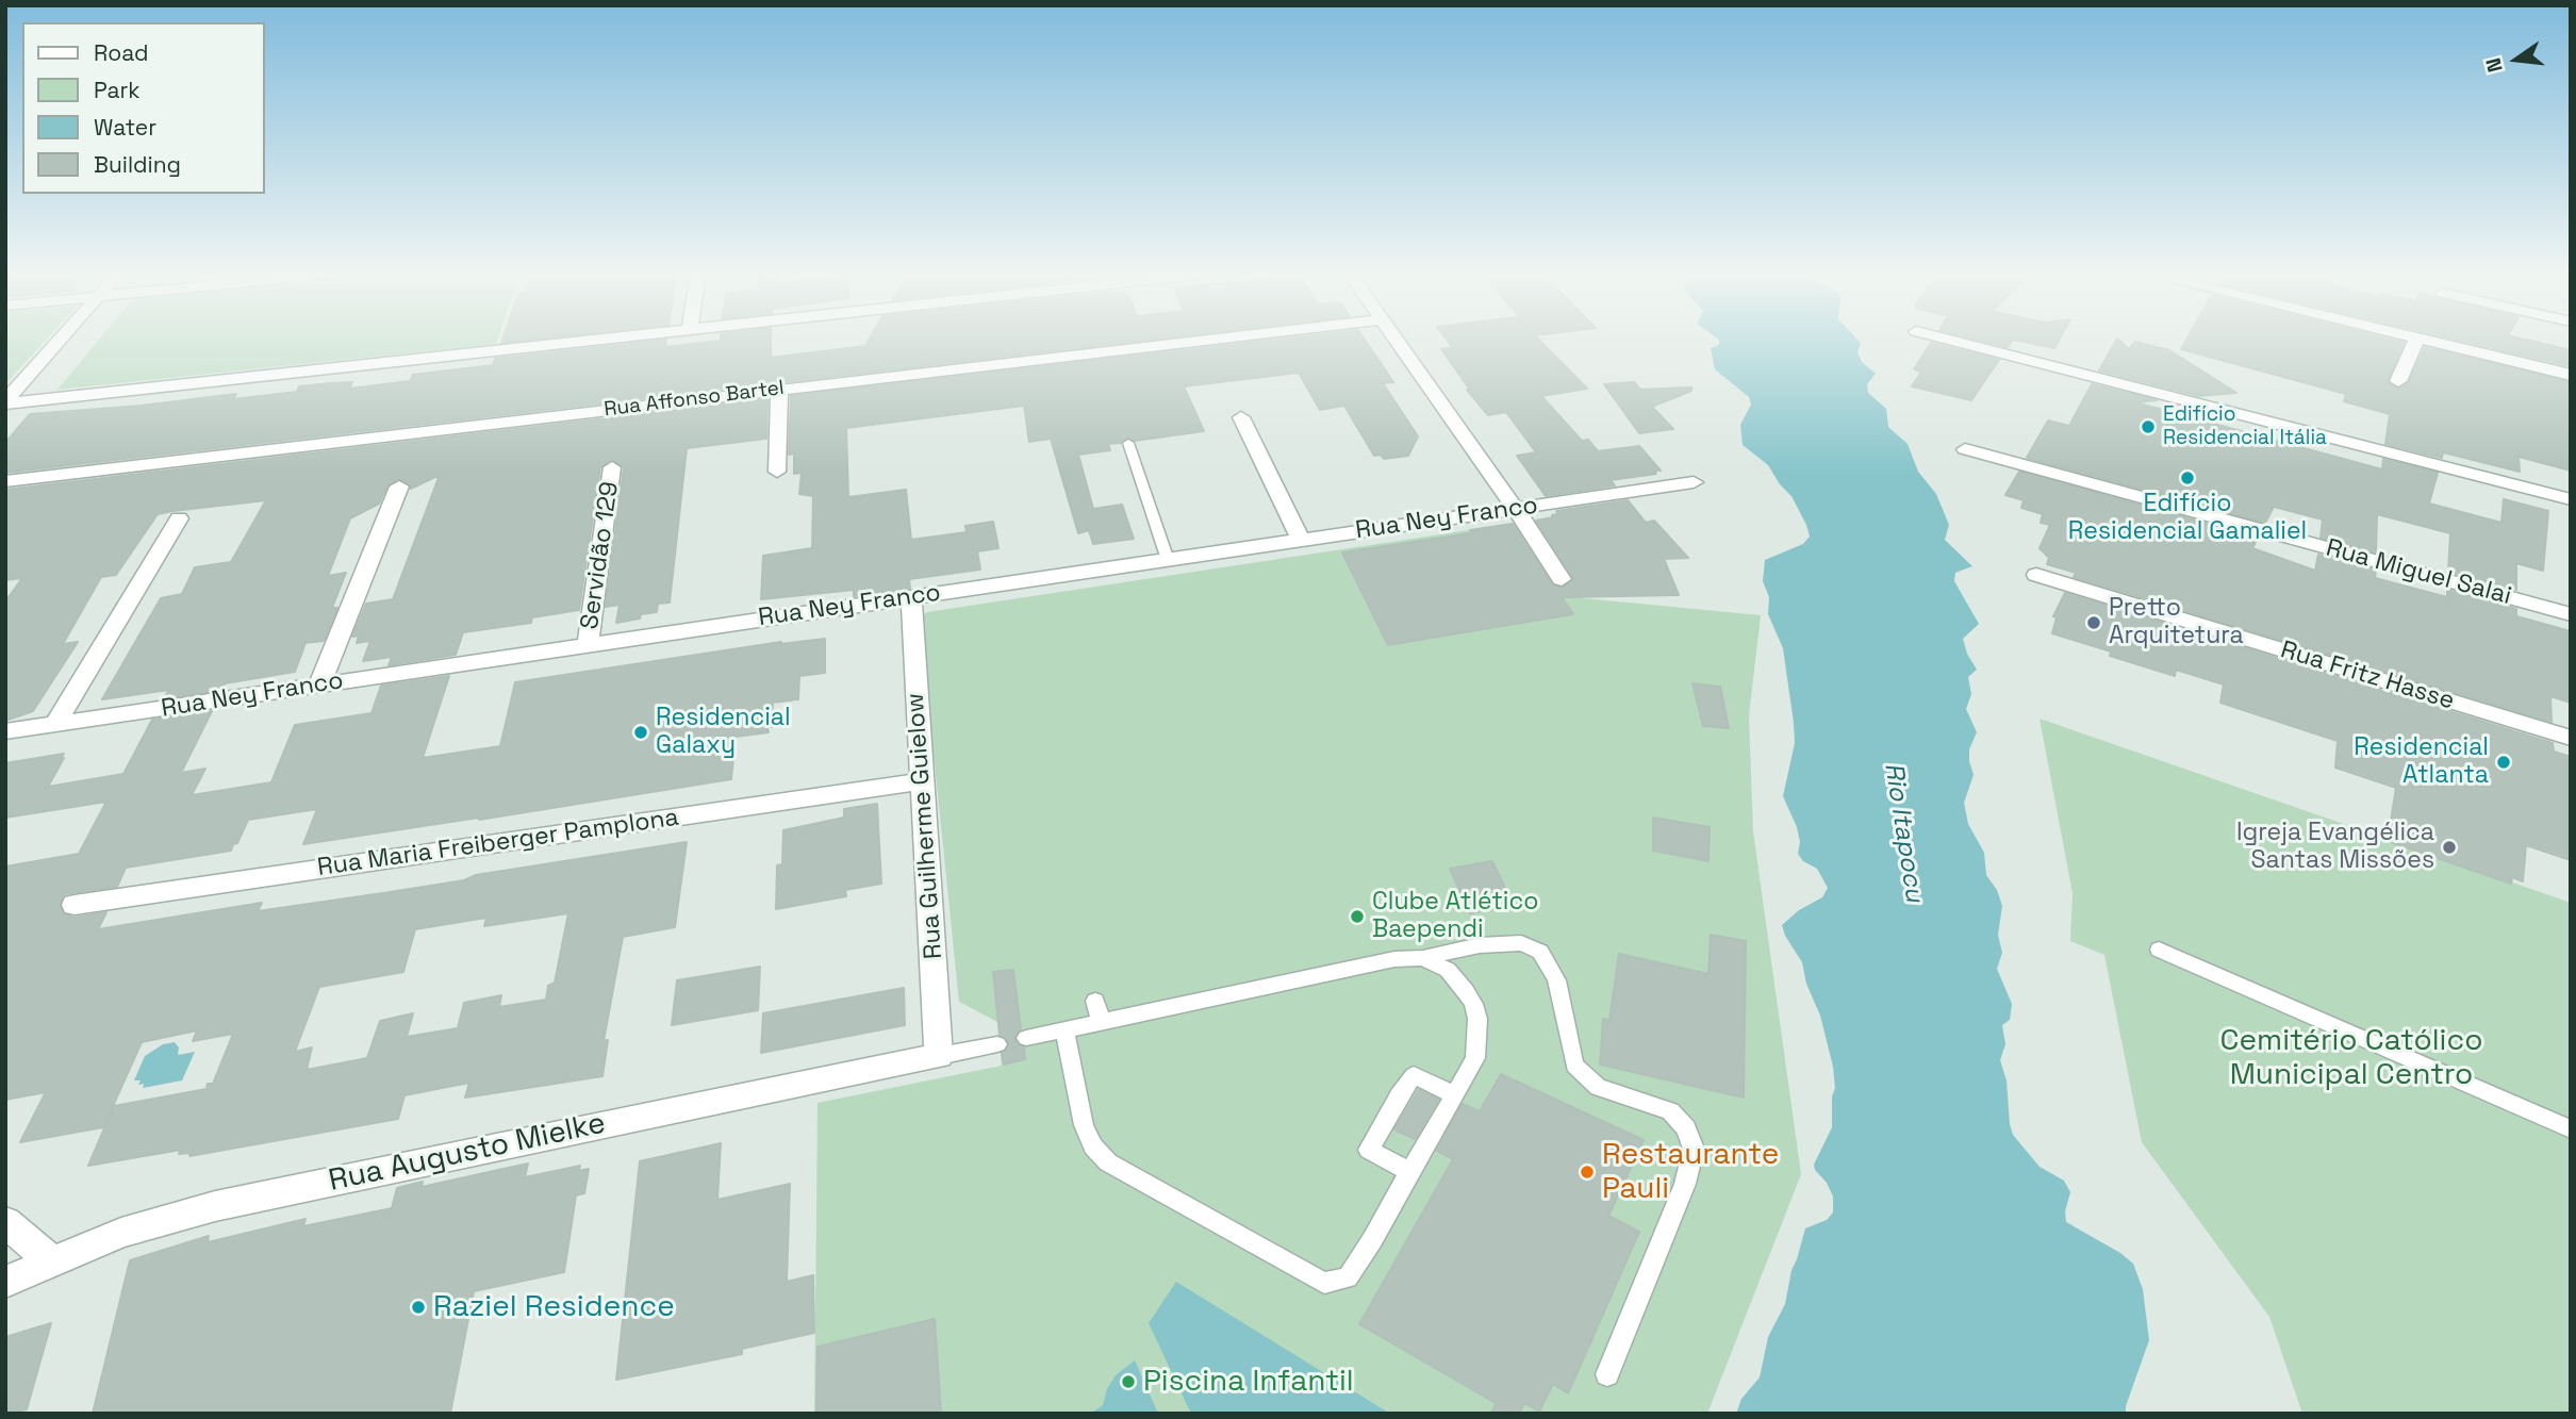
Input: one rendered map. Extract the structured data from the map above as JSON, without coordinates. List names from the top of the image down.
{
  "streets": {
    "street": [
      "Rua Affonso Bartel",
      "Rua Ney Franco",
      "Servidão 129",
      "Rua Miguel Salai",
      "Rua Fritz Hasse",
      "Rua Guilherme Guielow",
      "Rua Maria Freiberger Pamplona",
      "Rua Augusto Mielke"
    ]
  },
  "crossings": [
    ["Rua Ney Franco", "Servidão 129"],
    ["Rua Ney Franco", "Rua Guilherme Guielow"],
    ["Rua Guilherme Guielow", "Rua Maria Freiberger Pamplona"],
    ["Rua Guilherme Guielow", "Rua Augusto Mielke"]
  ],
  "water": ["Rio Itapocu"],
  "parks": ["Cemitério Católico Municipal Centro"],
  "places": [
    "Edifício Residencial Itália",
    "Edifício Residencial Gamaliel",
    "Pretto Arquitetura",
    "Residencial Galaxy",
    "Residencial Atlanta",
    "Igreja Evangélica Santas Missões",
    "Clube Atlético Baependi",
    "Restaurante Pauli",
    "Raziel Residence",
    "Piscina Infantil"
  ],
  "legend": [
    "Road",
    "Park",
    "Water",
    "Building"
  ],
  "north": "left"
}
